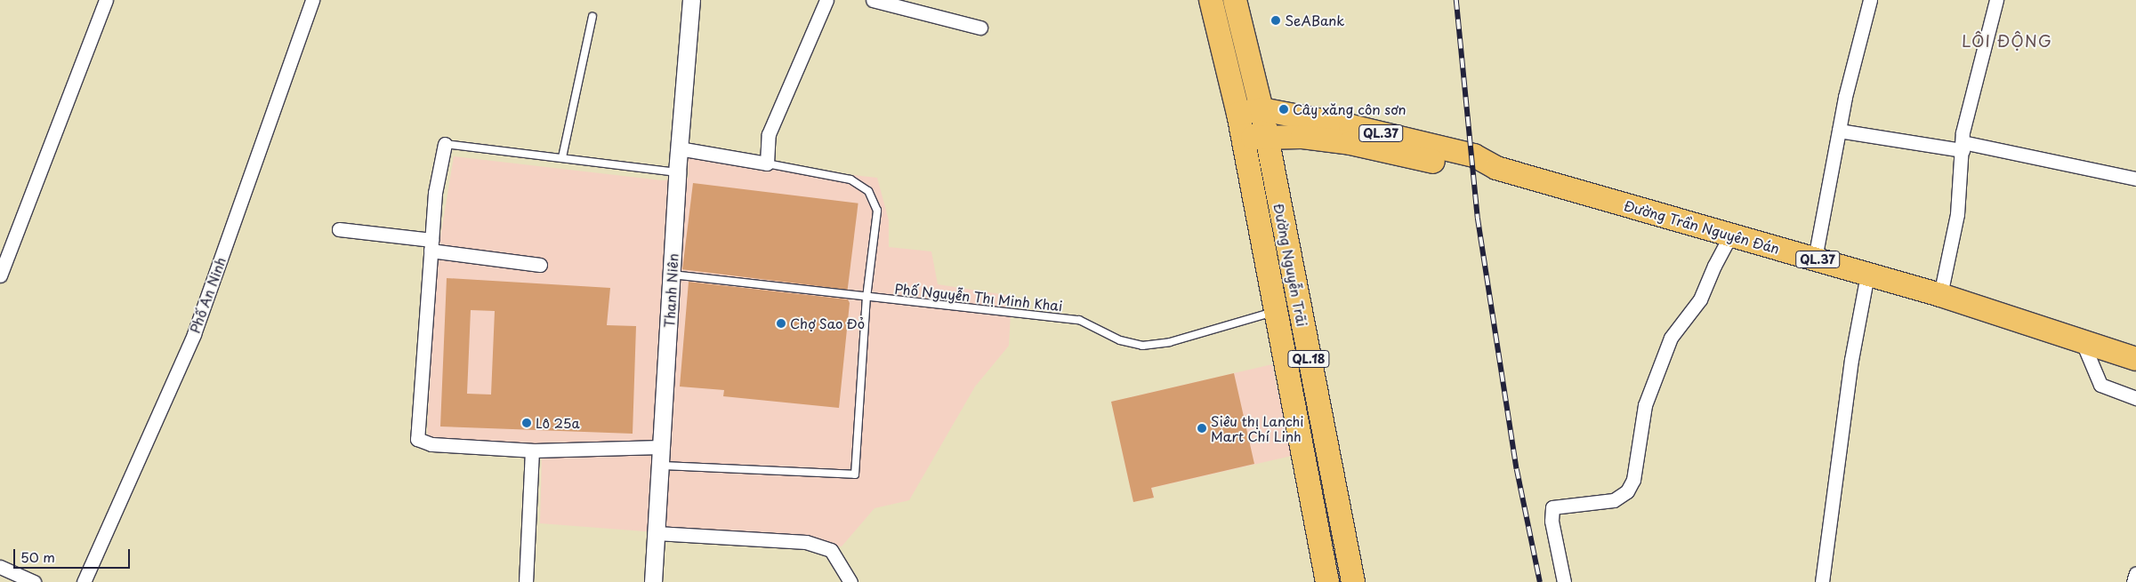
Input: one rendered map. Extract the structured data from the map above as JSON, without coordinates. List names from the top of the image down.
{
  "streets": {
    "highway": [
      "QL.37",
      "Đường Trần Nguyên Đán",
      "Đường Nguyễn Trãi",
      "QL.18"
    ],
    "street": ["Thanh Niên", "Phố An Ninh"],
    "lane": ["Phố Nguyễn Thị Minh Khai"]
  },
  "crossings": [
    ["Đường Trần Nguyên Đán", "Đường Nguyễn Trãi"],
    ["Đường Nguyễn Trãi", "Phố Nguyễn Thị Minh Khai"],
    ["Thanh Niên", "Phố Nguyễn Thị Minh Khai"]
  ],
  "districts": ["LÔI ĐỘNG"],
  "places": [
    "SeABank",
    "Cây xăng côn sơn",
    "Chợ Sao Đỏ",
    "Lô 25a",
    "Siêu thị Lanchi Mart Chí Linh"
  ],
  "scale_bar": "50 m"
}
